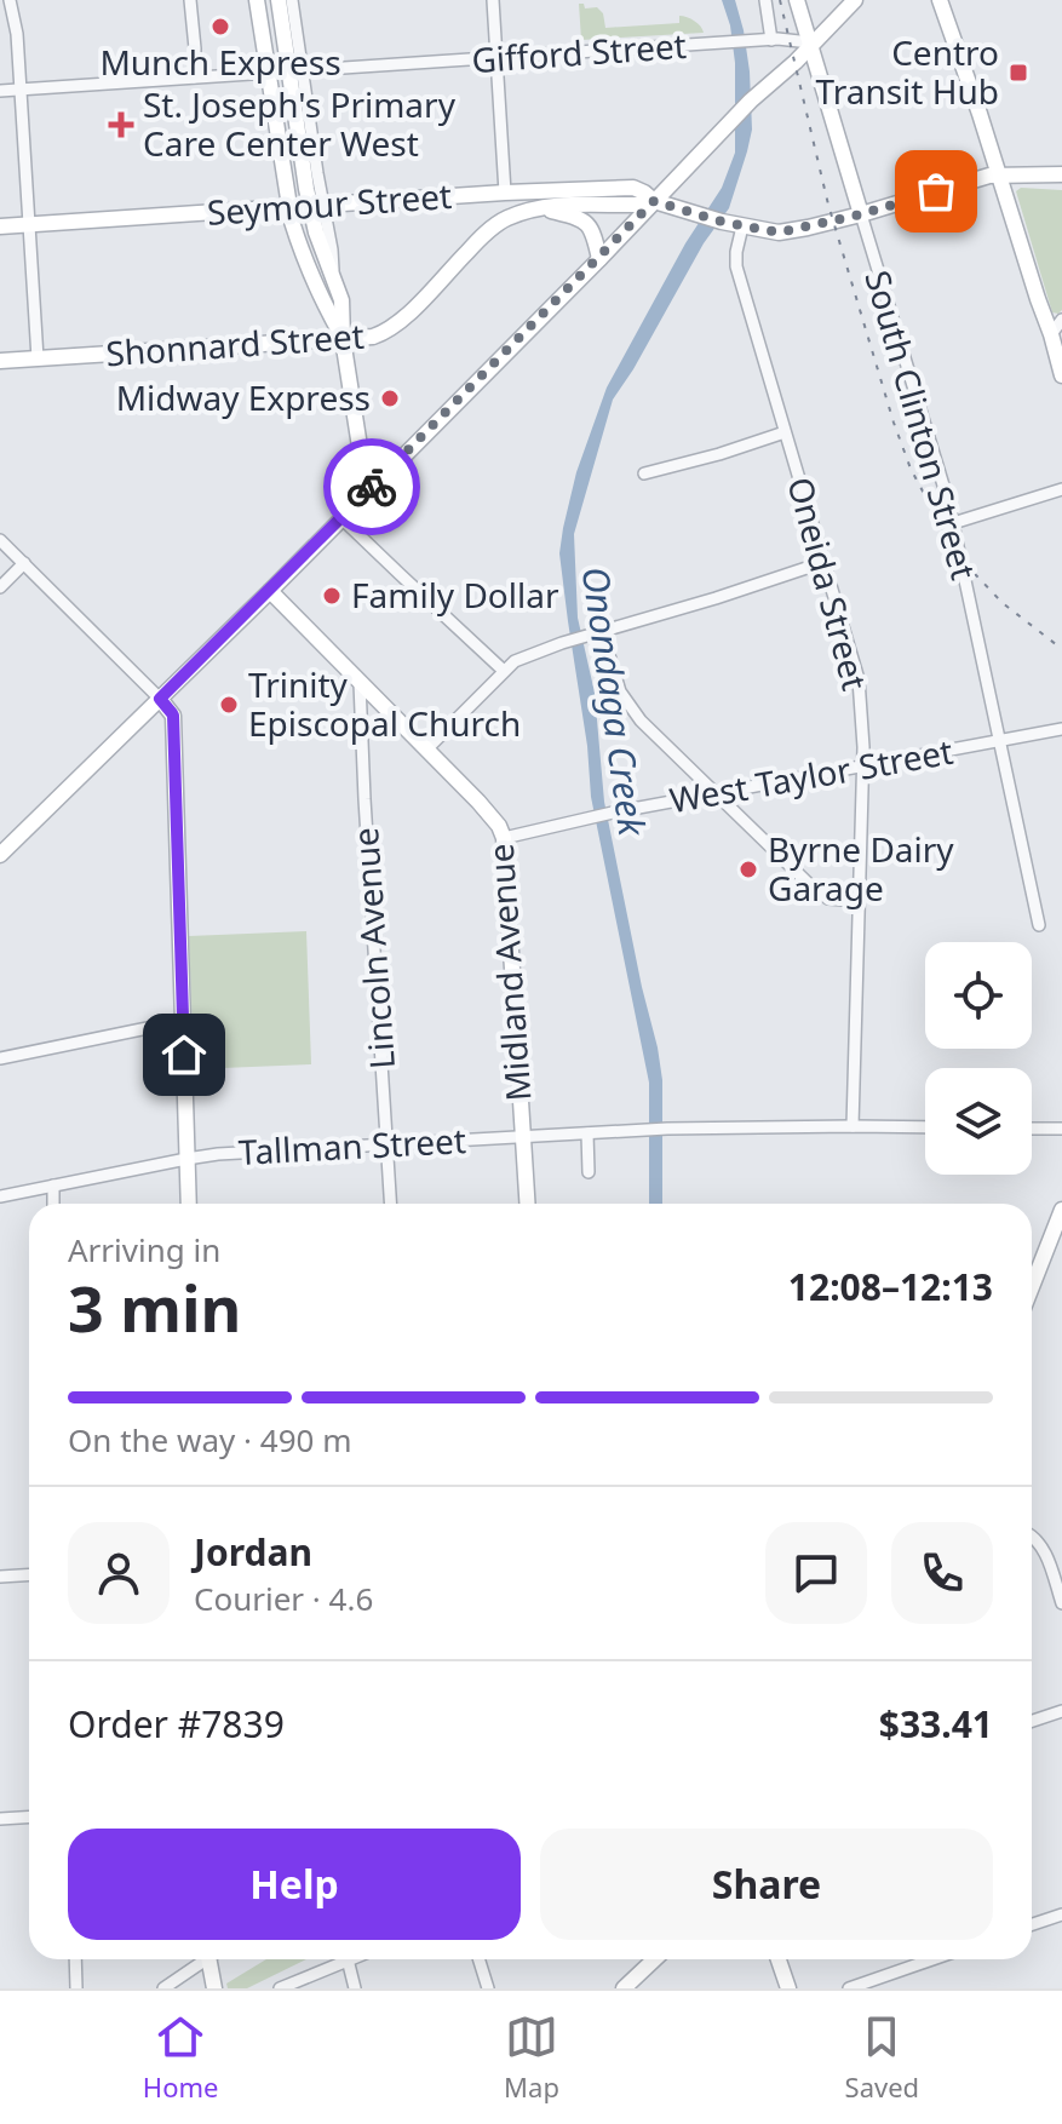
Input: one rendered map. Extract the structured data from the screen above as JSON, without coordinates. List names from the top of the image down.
{
  "streets": {
    "main road": [
      "Seymour Street",
      "Shonnard Street",
      "South Clinton Street",
      "Midland Avenue"
    ],
    "street": [
      "Gifford Street",
      "Oneida Street",
      "West Taylor Street",
      "Lincoln Avenue",
      "Tallman Street"
    ]
  },
  "crossings": [
    ["Gifford Street", "South Clinton Street"],
    ["Seymour Street", "Shonnard Street"],
    ["Seymour Street", "South Clinton Street"],
    ["Seymour Street", "Oneida Street"],
    ["South Clinton Street", "West Taylor Street"],
    ["Oneida Street", "West Taylor Street"],
    ["Oneida Street", "Tallman Street"],
    ["West Taylor Street", "Midland Avenue"],
    ["Lincoln Avenue", "Midland Avenue"],
    ["Lincoln Avenue", "Tallman Street"],
    ["Midland Avenue", "Tallman Street"]
  ],
  "water": ["Onondaga Creek"],
  "places": {
    "other": [
      "Munch Express",
      "Midway Express",
      "Family Dollar",
      "Trinity Episcopal Church",
      "Byrne Dairy Garage"
    ],
    "transit": ["Centro Transit Hub"],
    "health": ["St. Joseph's Primary Care Center West"]
  },
  "page": {
    "heading": ["3 min", "Arriving in", "12:08–12:13"],
    "panel": [
      "Jordan",
      "Courier · 4.6",
      "Order #7839",
      "$33.41"
    ],
    "bar": "On the way · 490 m",
    "buttons": ["Help", "Share"],
    "tabs": ["Home", "Map", "Saved"]
  }
}
